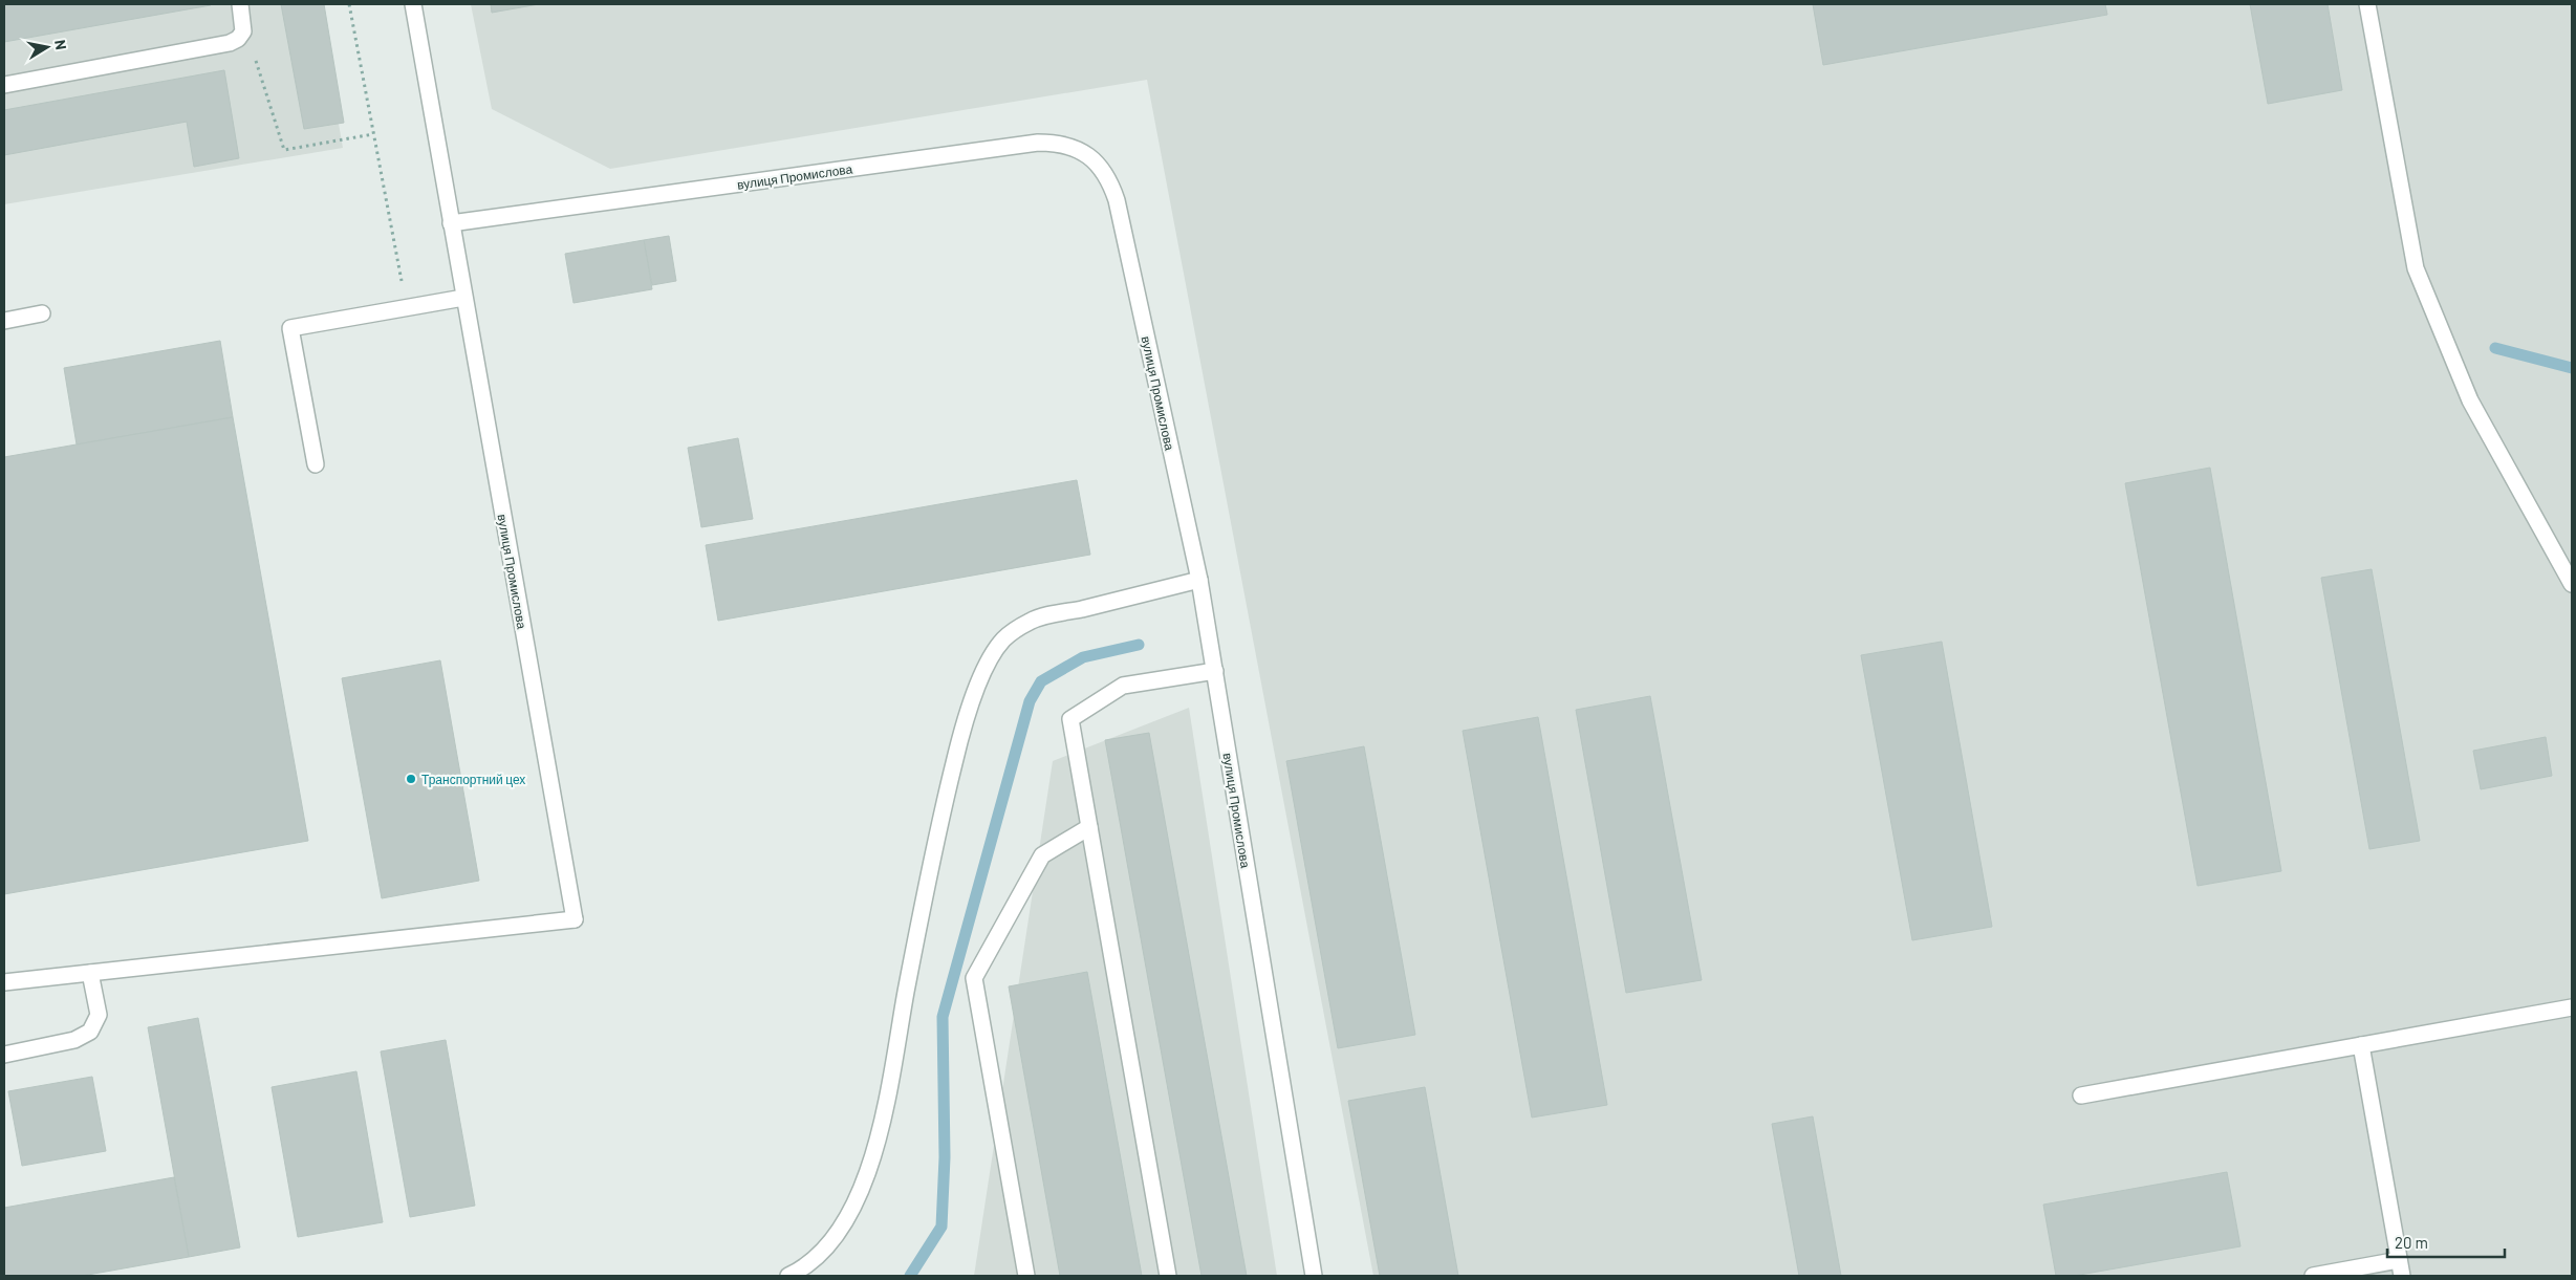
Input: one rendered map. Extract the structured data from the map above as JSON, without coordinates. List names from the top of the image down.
{
  "streets": {
    "street": ["вулиця Промислова"]
  },
  "places": ["Транспортний цех"],
  "scale_bar": "20 m",
  "north": "right"
}
